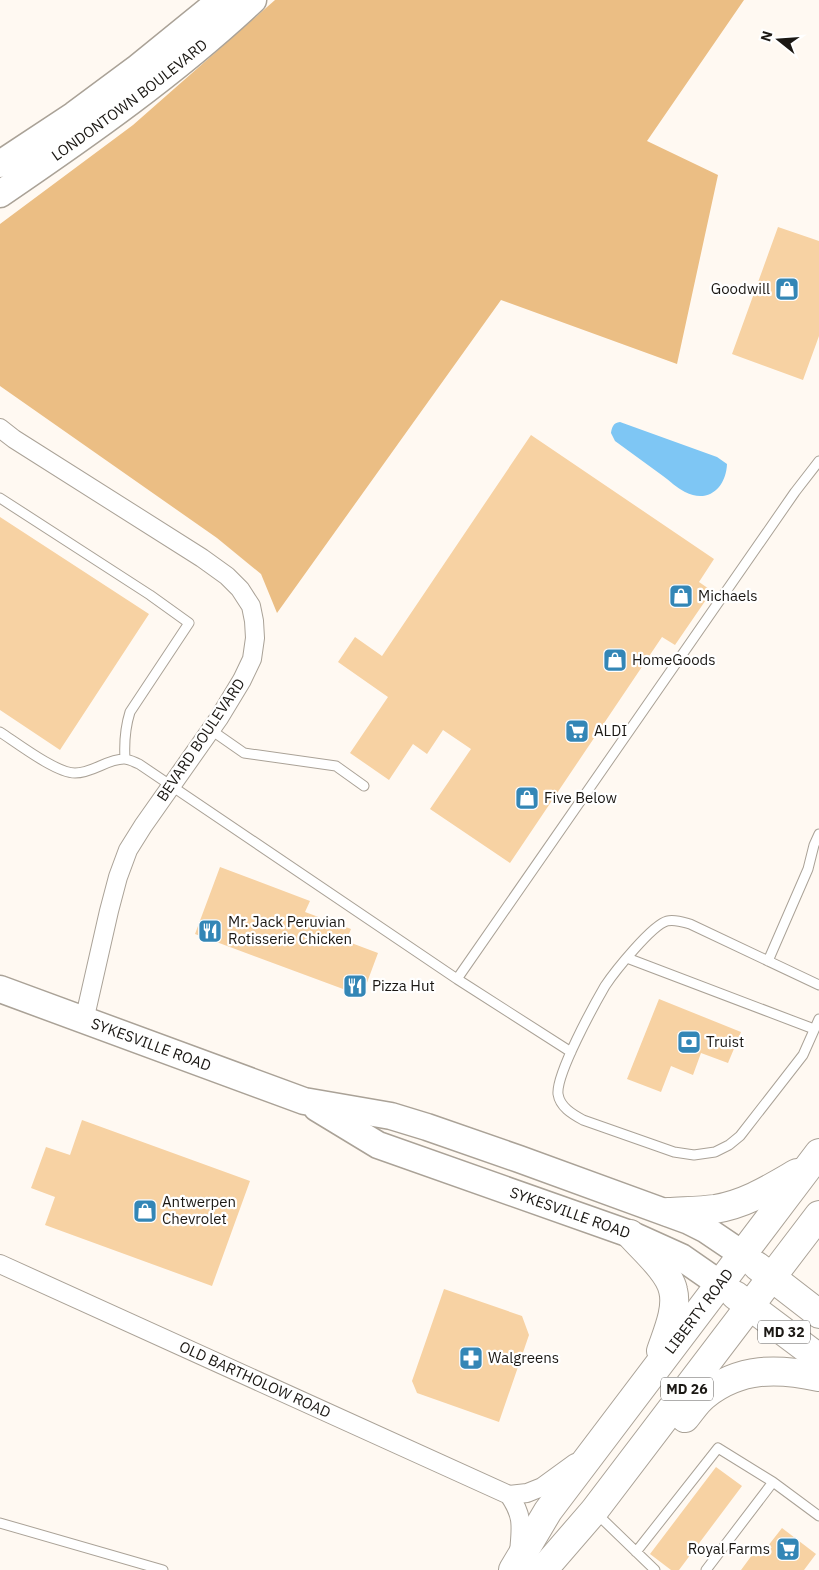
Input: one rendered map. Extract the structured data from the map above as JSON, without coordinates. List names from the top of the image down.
{
  "streets": {
    "main road": [
      "LONDONTOWN BOULEVARD",
      "SYKESVILLE ROAD",
      "LIBERTY ROAD",
      "MD 32",
      "MD 26"
    ],
    "street": ["BEVARD BOULEVARD", "OLD BARTHOLOW ROAD"]
  },
  "crossings": [
    ["BEVARD BOULEVARD", "SYKESVILLE ROAD"],
    ["SYKESVILLE ROAD", "LIBERTY ROAD"],
    ["SYKESVILLE ROAD", "MD 26"]
  ],
  "places": {
    "shop": [
      "Goodwill",
      "Michaels",
      "HomeGoods",
      "Five Below",
      "Antwerpen Chevrolet"
    ],
    "supermarket": ["ALDI", "Royal Farms"],
    "restaurant": ["Mr. Jack Peruvian Rotisserie Chicken", "Pizza Hut"],
    "bank": ["Truist"],
    "pharmacy": ["Walgreens"]
  },
  "north": "left"
}
